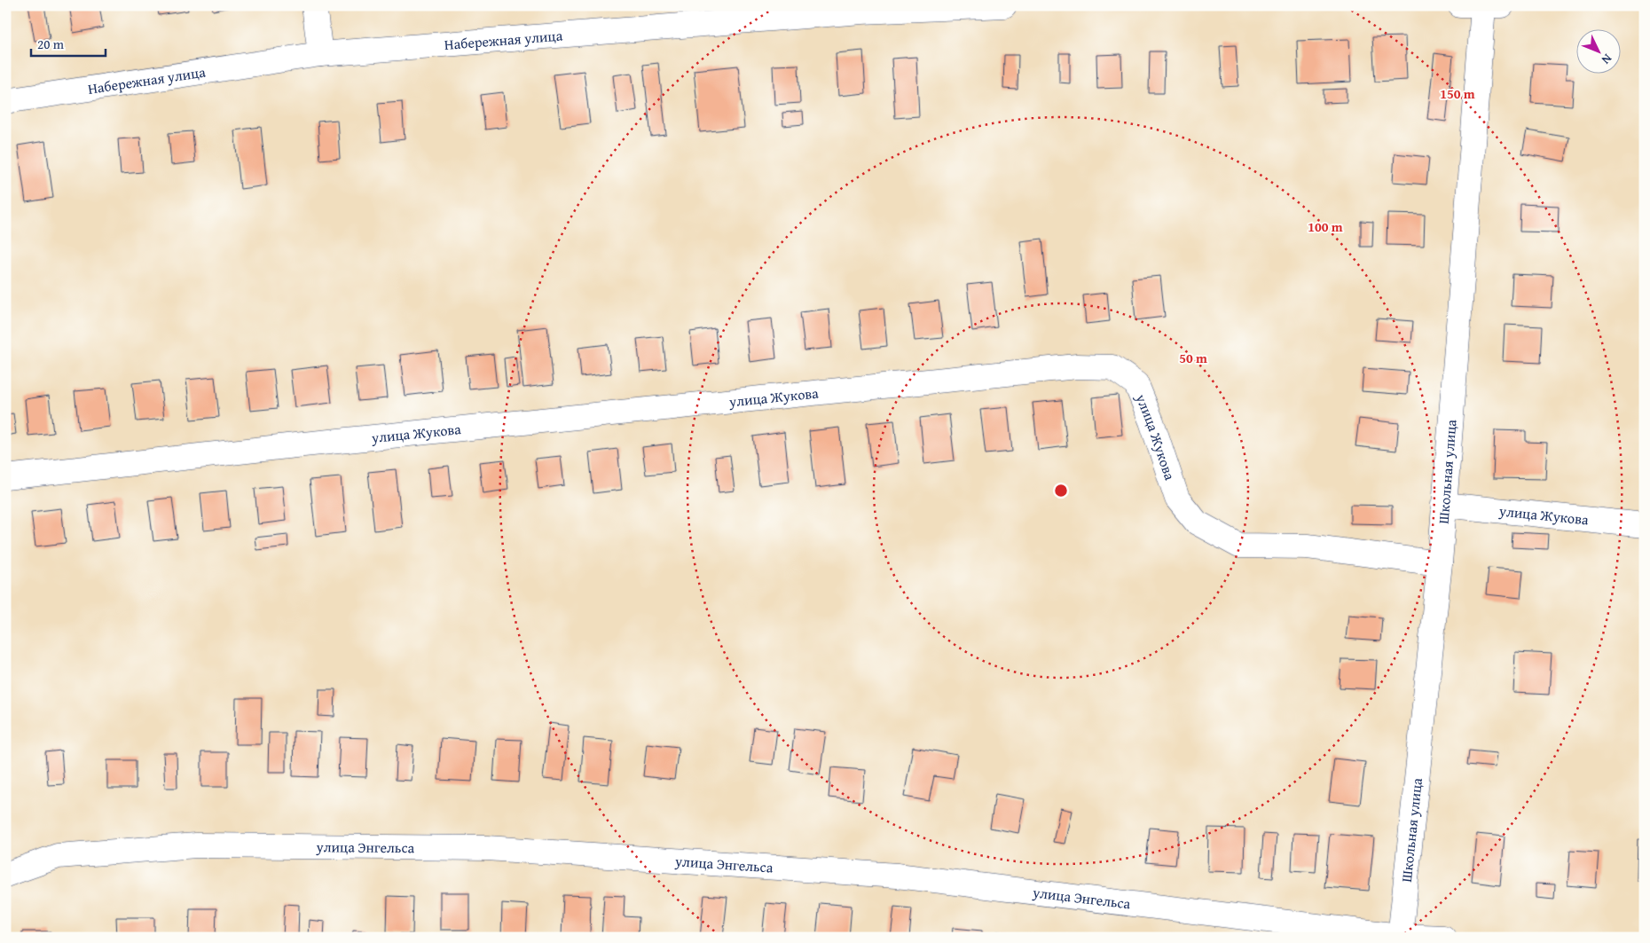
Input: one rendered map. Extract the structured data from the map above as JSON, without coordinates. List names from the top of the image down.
{
  "streets": {
    "street": [
      "Набережная улица",
      "улица Жукова",
      "Школьная улица",
      "улица Энгельса"
    ]
  },
  "crossings": [
    ["улица Жукова", "Школьная улица"],
    ["Школьная улица", "улица Энгельса"]
  ],
  "scale_bar": "20 m",
  "north": "bottom right",
  "rings": ["150 m", "100 m", "50 m"]
}
